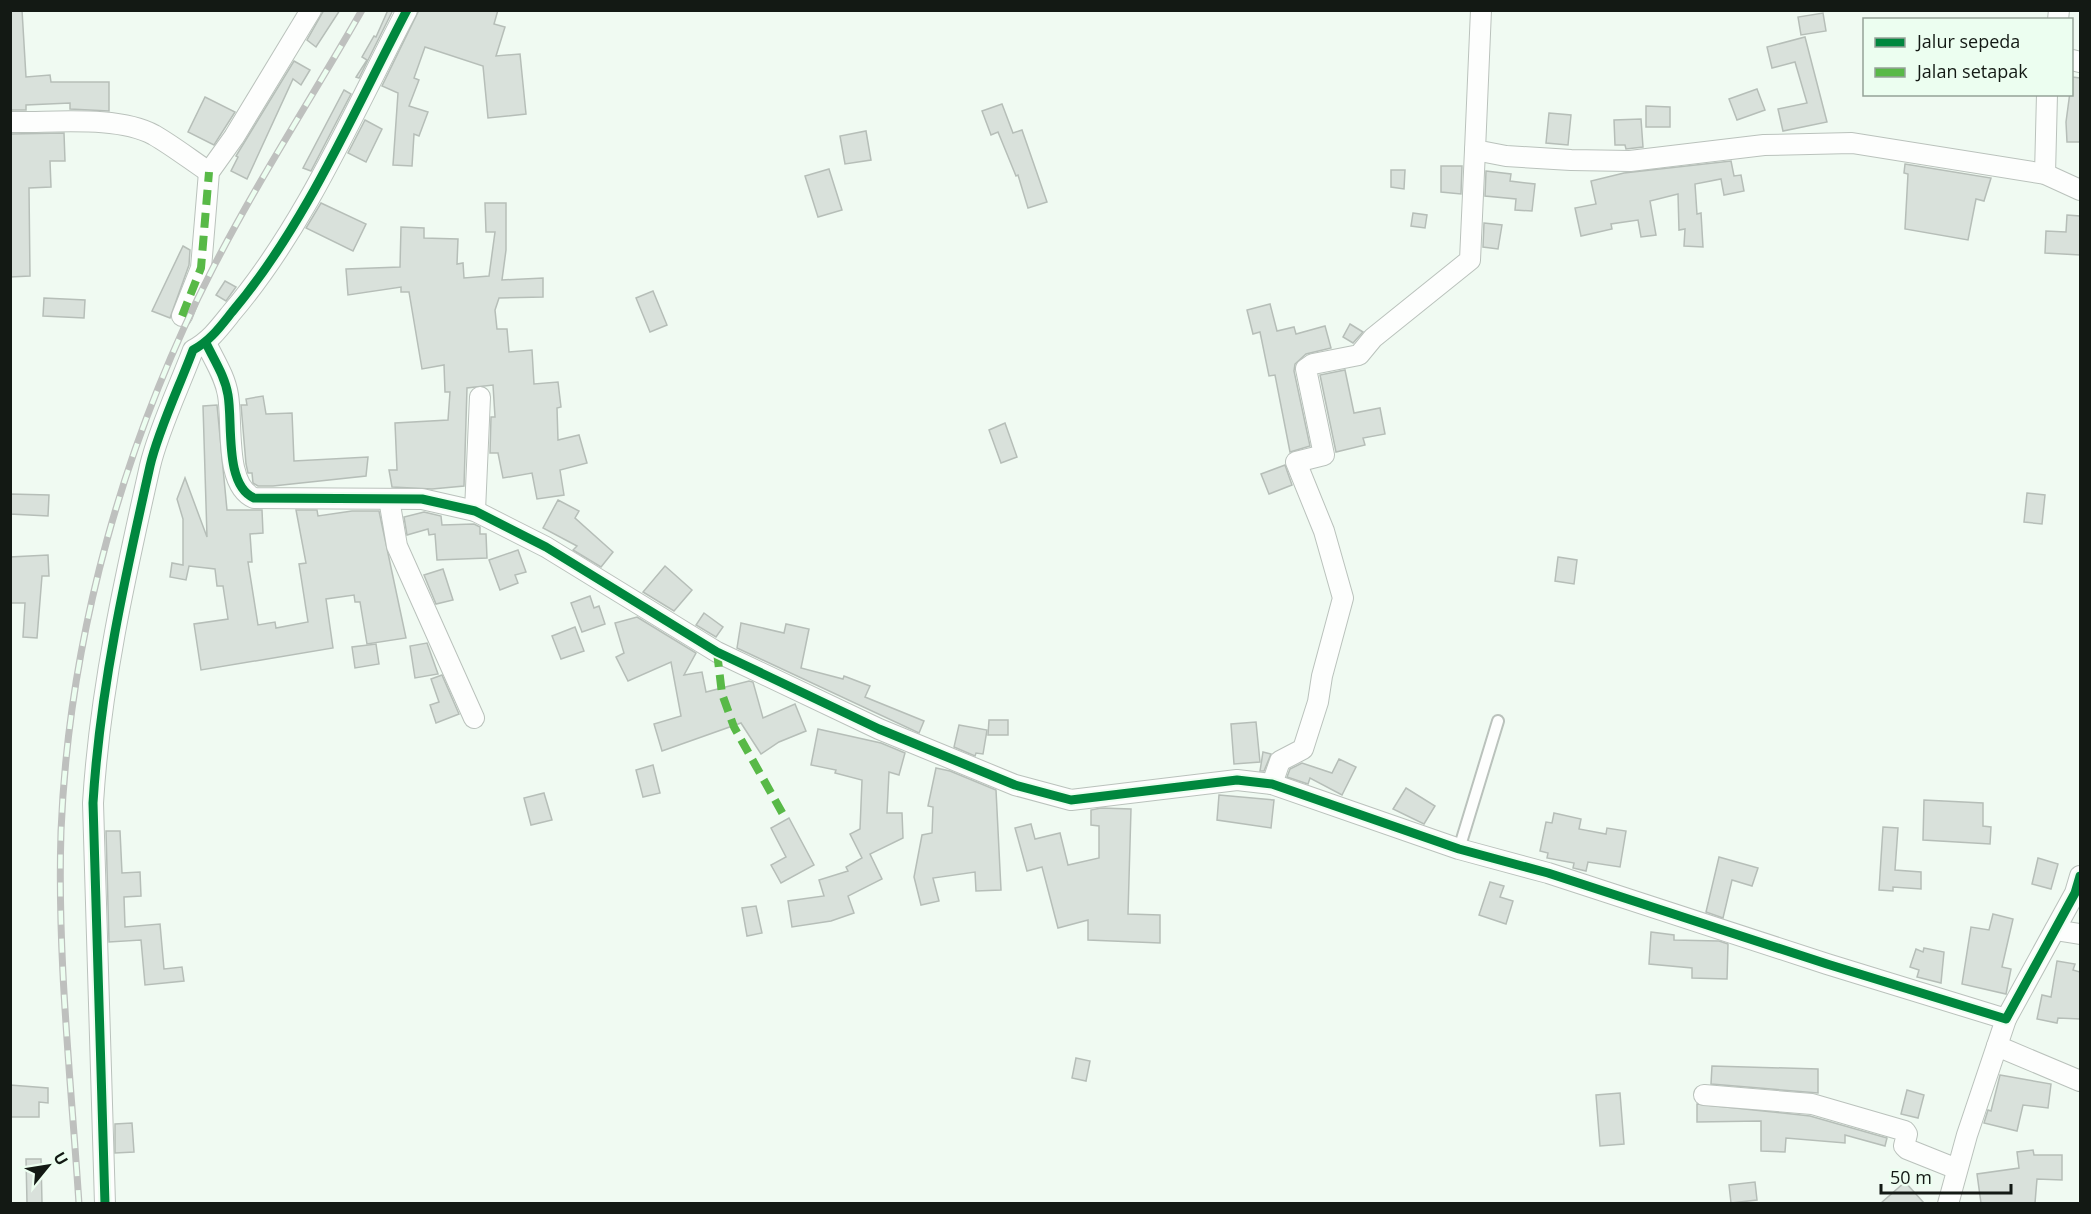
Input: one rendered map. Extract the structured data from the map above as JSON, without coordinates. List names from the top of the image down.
{
  "legend": ["Jalur sepeda", "Jalan setapak"],
  "scale_bar": "50 m",
  "north": "top right"
}
